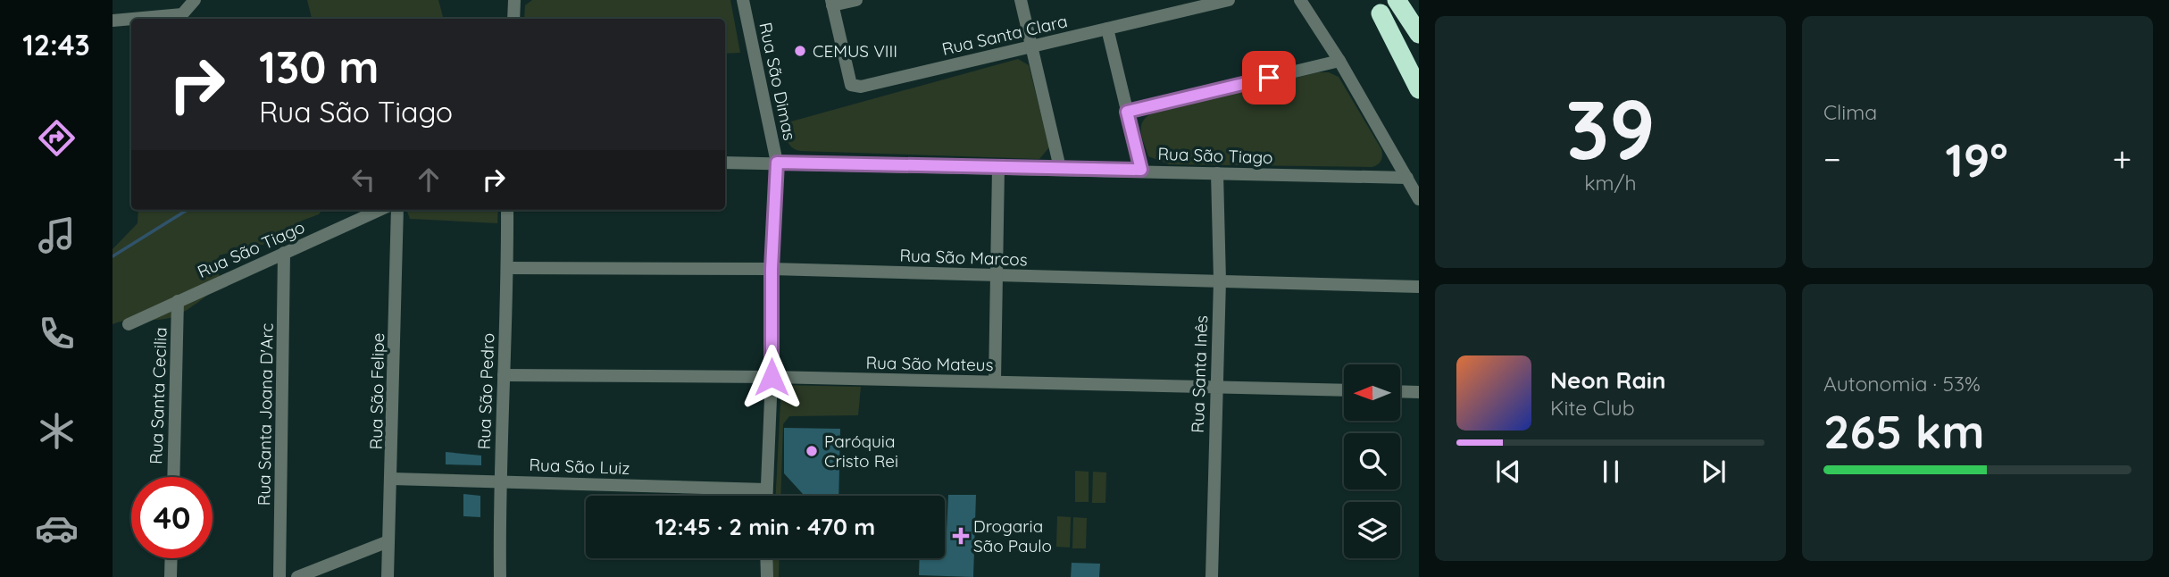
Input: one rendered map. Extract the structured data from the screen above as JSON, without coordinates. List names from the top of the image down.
{
  "streets": {
    "street": [
      "Rua Santa Clara",
      "Rua São Dimas",
      "Rua São Tiago",
      "Rua São Marcos",
      "Rua São Mateus",
      "Rua Santa Inês",
      "Rua São Felipe",
      "Rua São Pedro",
      "Rua Santa Cecilia",
      "Rua Santa Joana D'Arc",
      "Rua São Luiz"
    ]
  },
  "crossings": [
    ["Rua São Dimas", "Rua São Tiago"],
    ["Rua São Dimas", "Rua São Marcos"],
    ["Rua São Dimas", "Rua São Mateus"],
    ["Rua São Dimas", "Rua São Luiz"],
    ["Rua São Tiago", "Rua Santa Inês"],
    ["Rua São Tiago", "Rua Santa Cecilia"],
    ["Rua São Tiago", "Rua Santa Joana D'Arc"],
    ["Rua São Marcos", "Rua Santa Inês"],
    ["Rua São Marcos", "Rua São Pedro"],
    ["Rua São Mateus", "Rua Santa Inês"],
    ["Rua São Mateus", "Rua São Pedro"],
    ["Rua São Felipe", "Rua São Luiz"],
    ["Rua São Pedro", "Rua São Luiz"]
  ],
  "places": {
    "other": ["CEMUS VIII", "Paróquia Cristo Rei"],
    "health": ["Drogaria São Paulo"]
  },
  "north": "left",
  "page": {
    "tabs": "12:43",
    "tile": [
      ["39", "km/h"],
      "Clima",
      ["Autonomia · 53%", "265 km"]
    ],
    "turn": ["130 m", "Rua São Tiago"],
    "heat": ["−", "19°", "+"],
    "song": ["Neon Rain", "Kite Club"],
    "limit": "40",
    "trip": "12:45 · 2 min · 470 m"
  }
}
